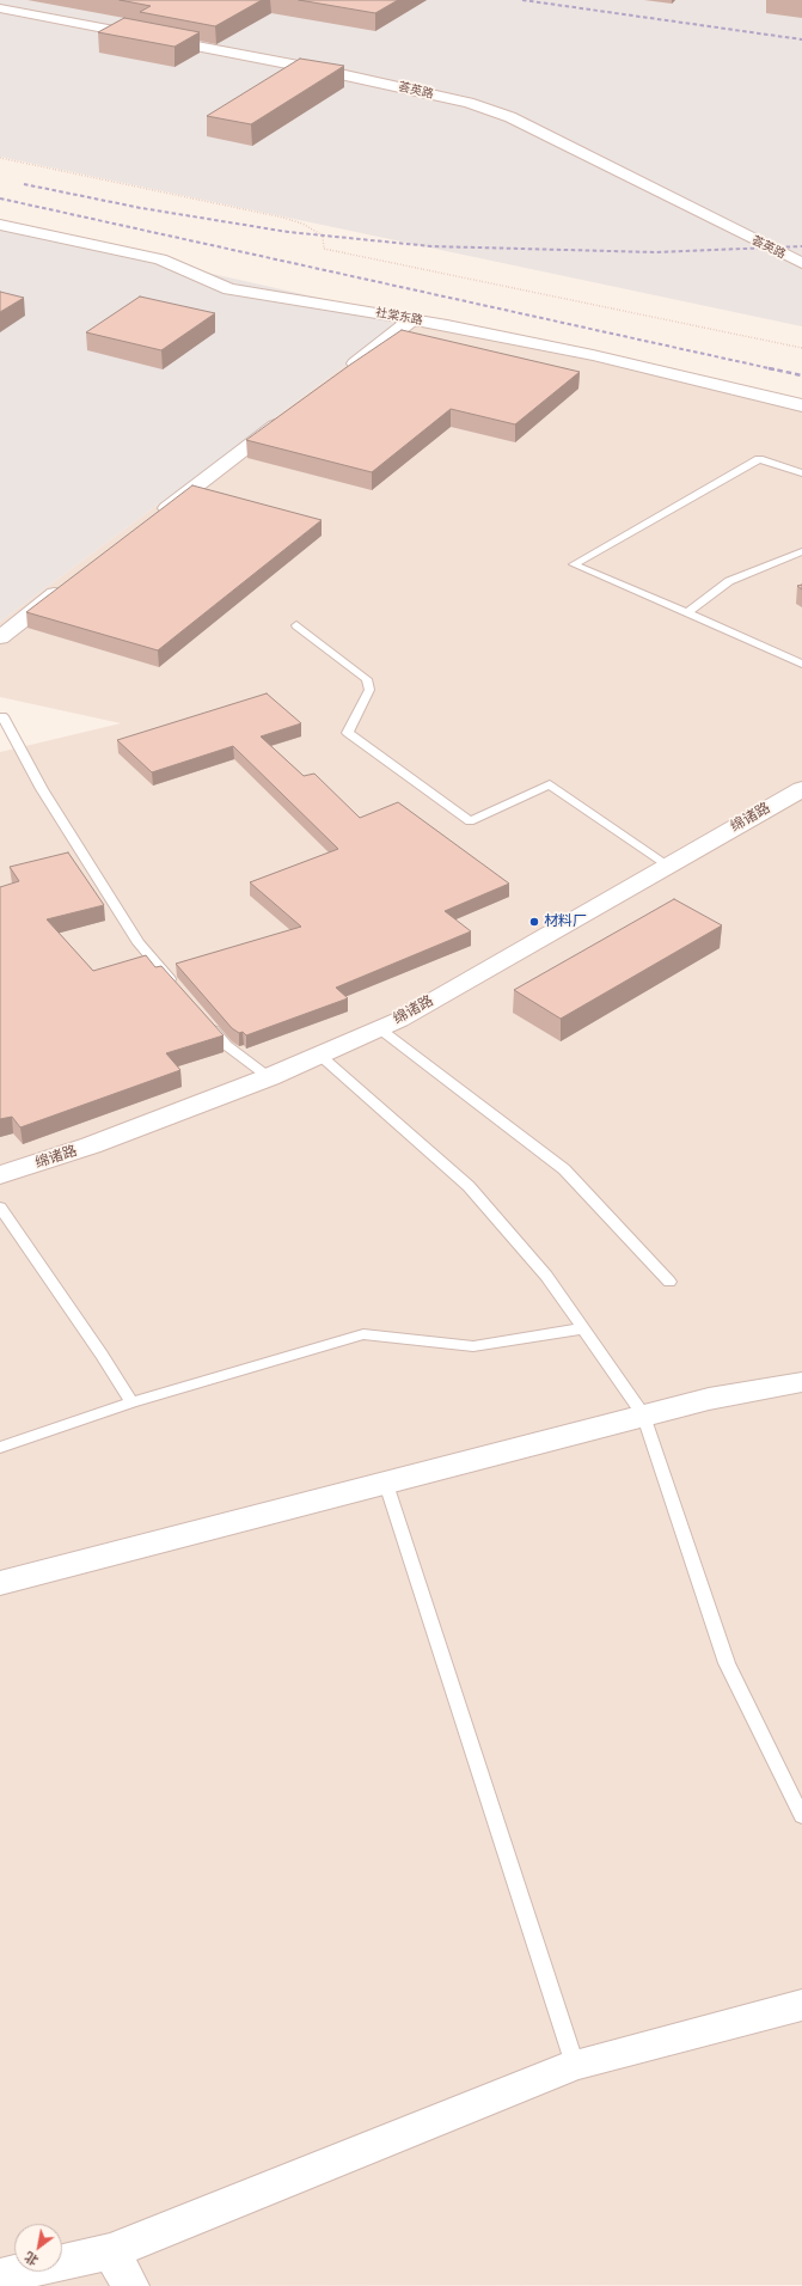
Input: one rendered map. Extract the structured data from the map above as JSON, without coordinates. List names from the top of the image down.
{
  "streets": {
    "street": ["荟英路", "社棠东路", "绵诸路"]
  },
  "places": ["材料厂"],
  "north": "bottom left"
}
